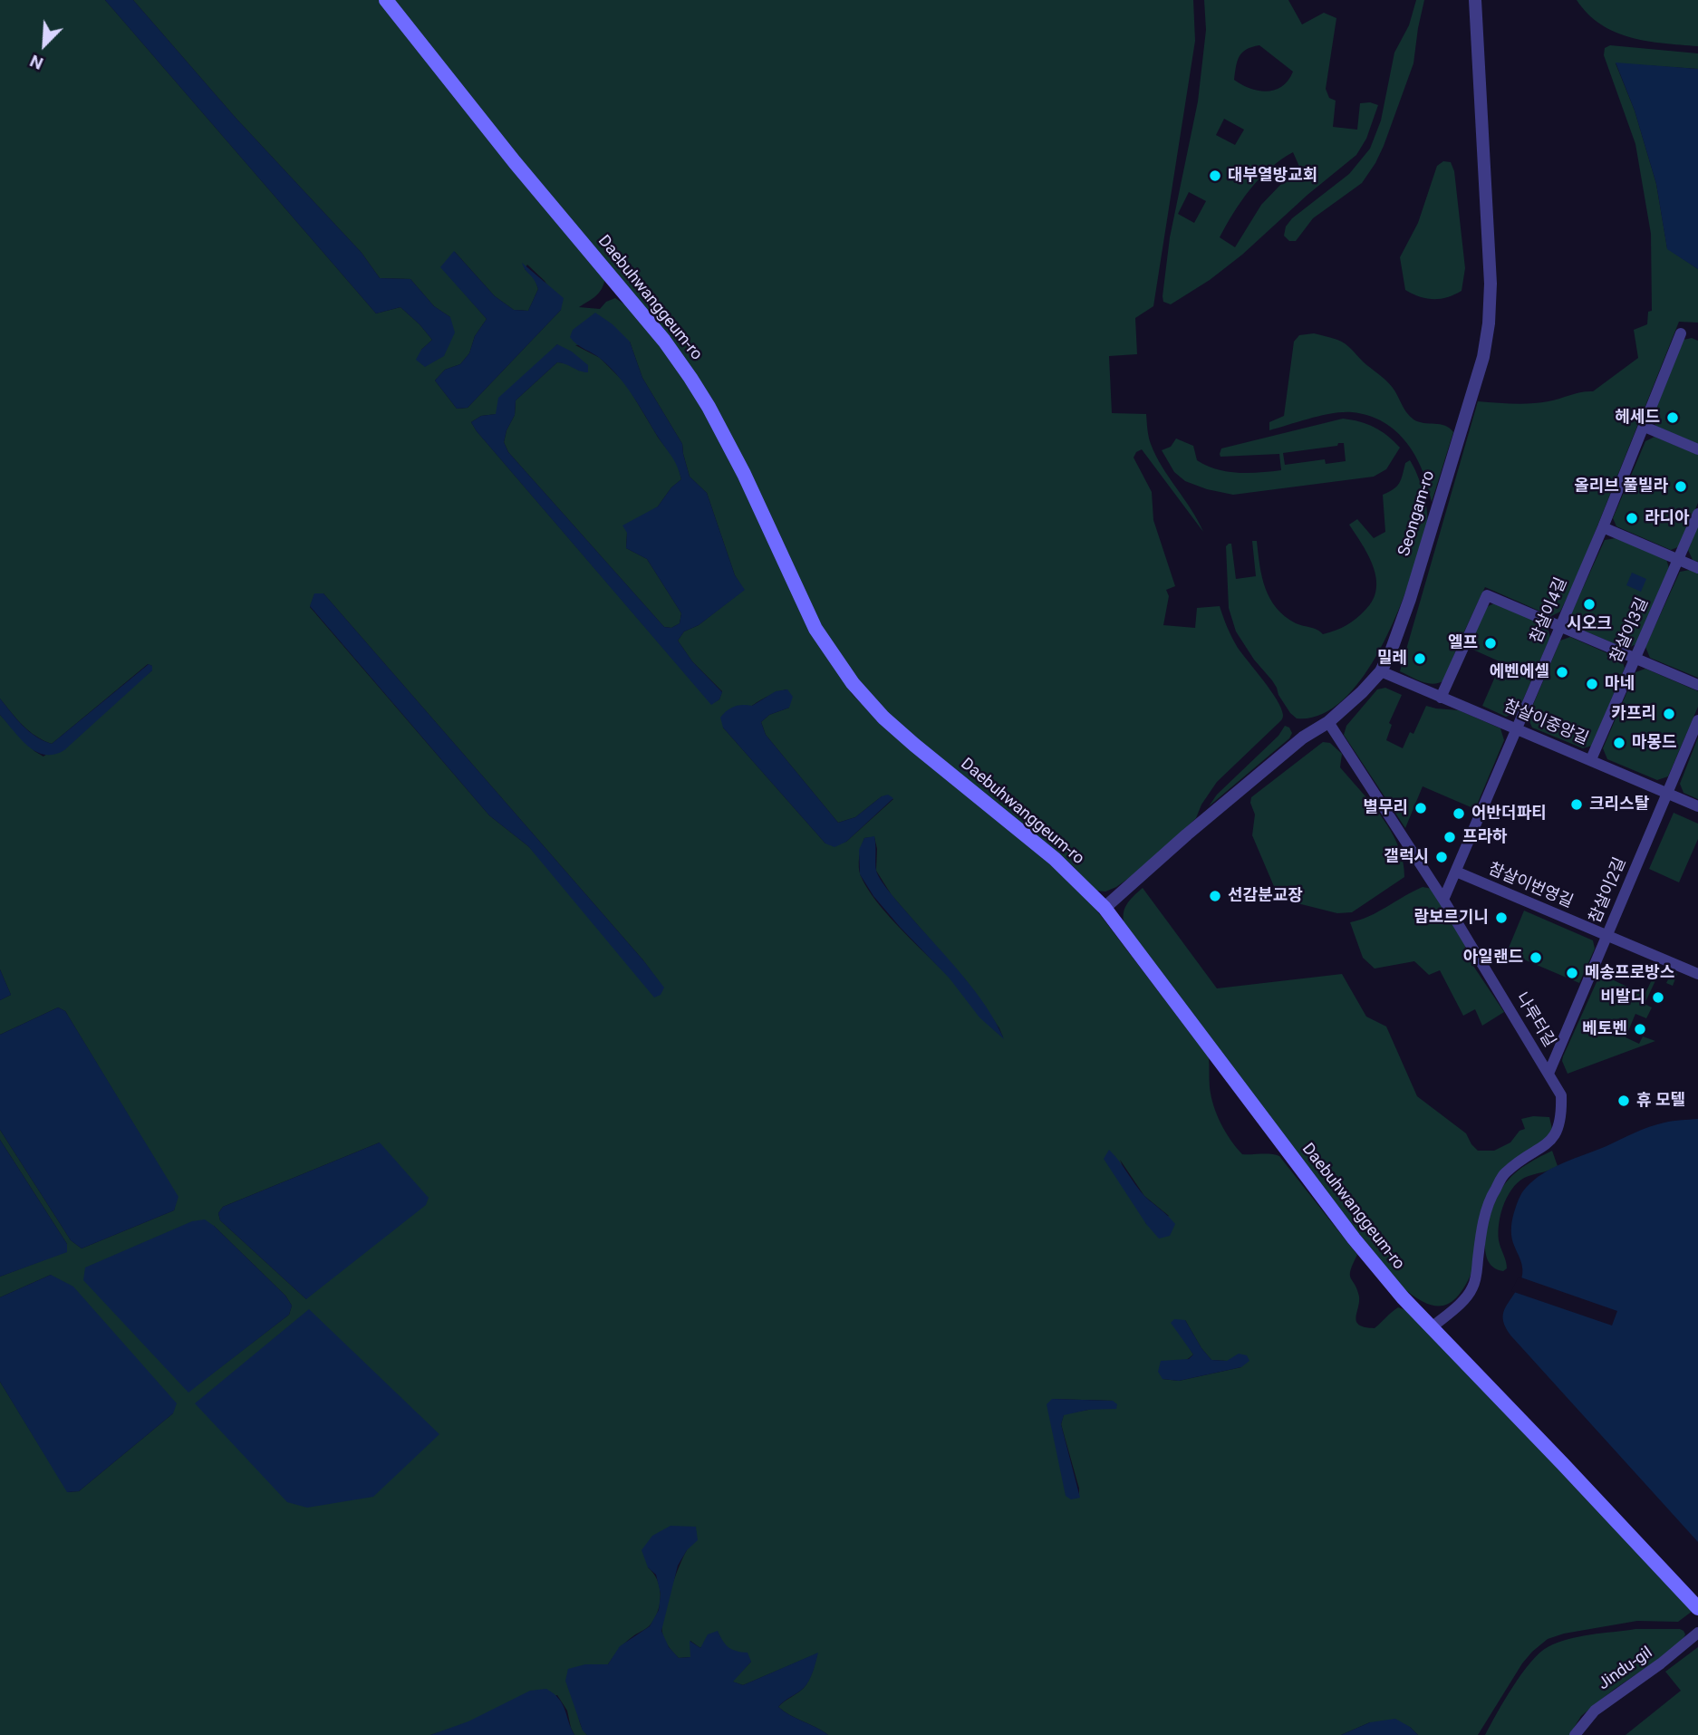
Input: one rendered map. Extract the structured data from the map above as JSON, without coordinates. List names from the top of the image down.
{
  "streets": {
    "main road": ["Daebuhwanggeum-ro"],
    "street": [
      "Seongam-ro",
      "참살이4길",
      "참살이3길",
      "참살이중앙길",
      "참살이번영길",
      "참살이2길",
      "나루터길",
      "Jindu-gil"
    ]
  },
  "crossings": [
    ["Daebuhwanggeum-ro", "Seongam-ro"],
    ["Daebuhwanggeum-ro", "나루터길"],
    ["Seongam-ro", "참살이중앙길"],
    ["Seongam-ro", "나루터길"],
    ["참살이4길", "참살이중앙길"],
    ["참살이4길", "참살이번영길"],
    ["참살이4길", "나루터길"],
    ["참살이3길", "참살이중앙길"],
    ["참살이중앙길", "참살이2길"],
    ["참살이번영길", "참살이2길"],
    ["참살이2길", "나루터길"]
  ],
  "places": [
    "대부열방교회",
    "헤세드",
    "올리브 풀빌라",
    "라디아",
    "시오크",
    "엘프",
    "밀레",
    "에벤에셀",
    "마네",
    "카프리",
    "마몽드",
    "크리스탈",
    "별무리",
    "어반더파티",
    "프라하",
    "갤럭시",
    "선감분교장",
    "람보르기니",
    "아일랜드",
    "메송프로방스",
    "비발디",
    "베토벤",
    "휴 모텔"
  ],
  "north": "bottom left"
}
